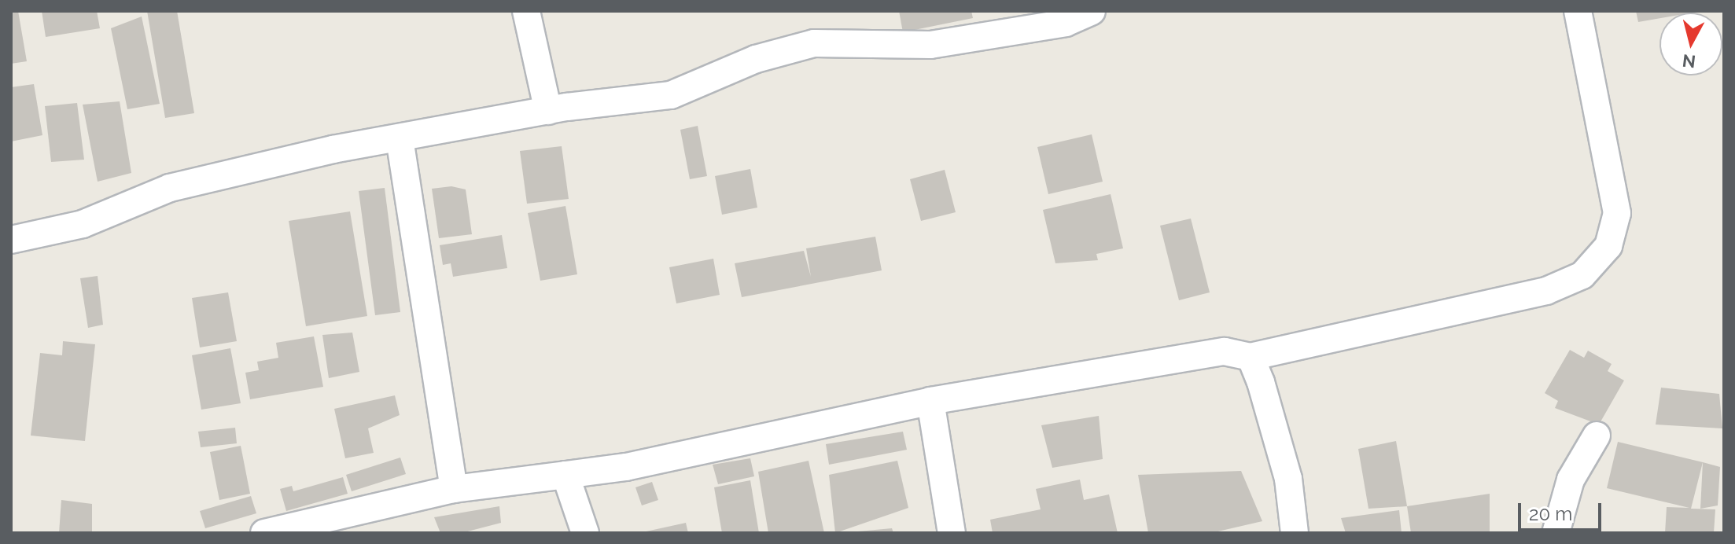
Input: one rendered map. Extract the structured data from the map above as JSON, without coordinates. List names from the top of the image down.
{
  "scale_bar": "20 m",
  "north": "bottom"
}
